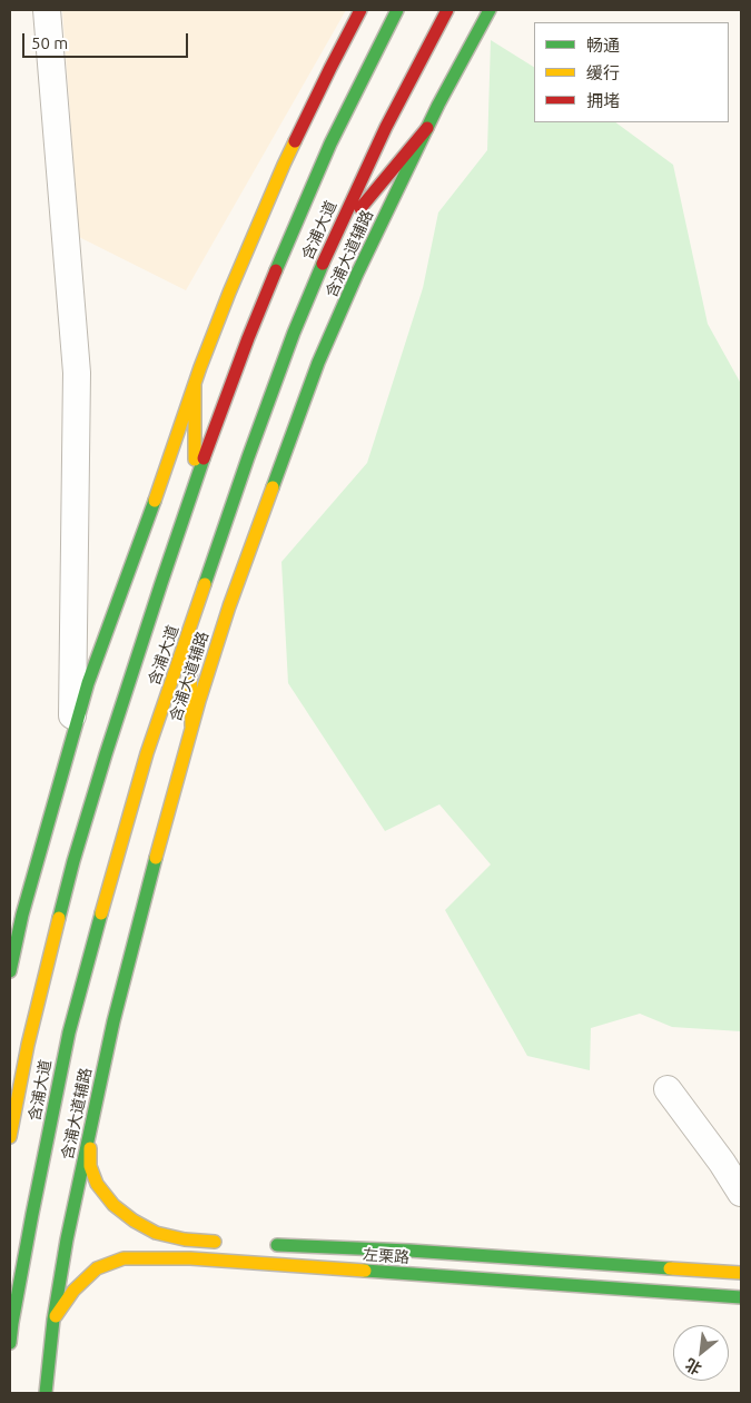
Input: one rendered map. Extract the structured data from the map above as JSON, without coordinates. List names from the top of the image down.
{
  "streets": {
    "main road": ["含浦大道", "含浦大道辅路", "左栗路"]
  },
  "crossings": [
    ["含浦大道辅路", "左栗路"]
  ],
  "legend": ["畅通", "缓行", "拥堵"],
  "scale_bar": "50 m",
  "north": "bottom left"
}
